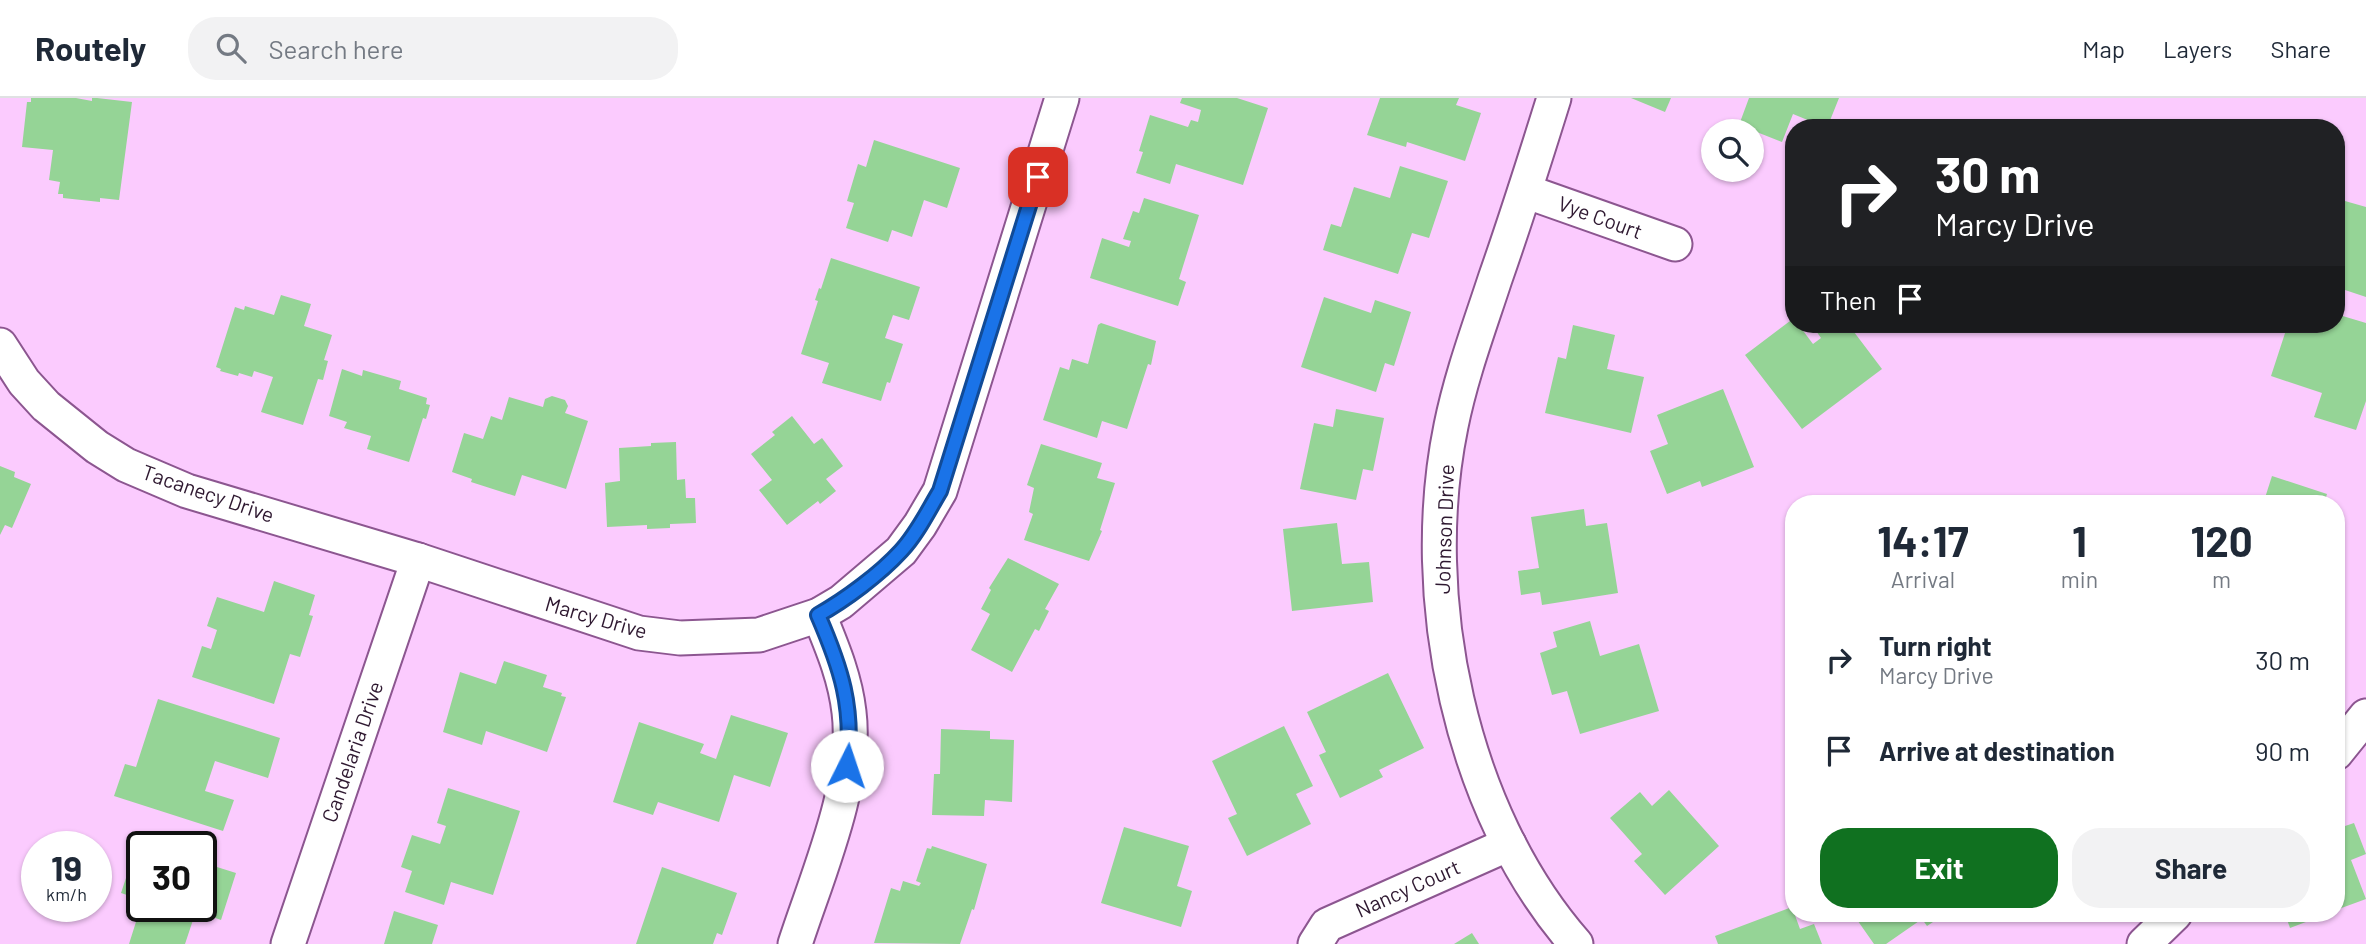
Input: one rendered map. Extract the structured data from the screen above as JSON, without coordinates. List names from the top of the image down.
{
  "streets": {
    "street": [
      "Vye Court",
      "Tacanecy Drive",
      "Johnson Drive",
      "Marcy Drive",
      "Candelaria Drive",
      "Nancy Court"
    ]
  },
  "crossings": [
    ["Vye Court", "Johnson Drive"],
    ["Tacanecy Drive", "Marcy Drive"],
    ["Tacanecy Drive", "Candelaria Drive"],
    ["Johnson Drive", "Nancy Court"],
    ["Marcy Drive", "Candelaria Drive"]
  ],
  "page": {
    "header": "Routely",
    "search": "Search here",
    "nav": ["Map", "Layers", "Share"],
    "turn": ["30 m", "Marcy Drive"],
    "then": "Then",
    "eta": [
      "14:17",
      "Arrival",
      "1",
      "min",
      "120",
      "m"
    ],
    "list": [
      {
        "name": "Turn right",
        "note": "Marcy Drive",
        "value": "30 m"
      },
      {
        "name": "Arrive at destination",
        "value": "90 m"
      }
    ],
    "buttons": ["Exit", "Share"],
    "speed": "19 km/h",
    "limit": "30"
  }
}
